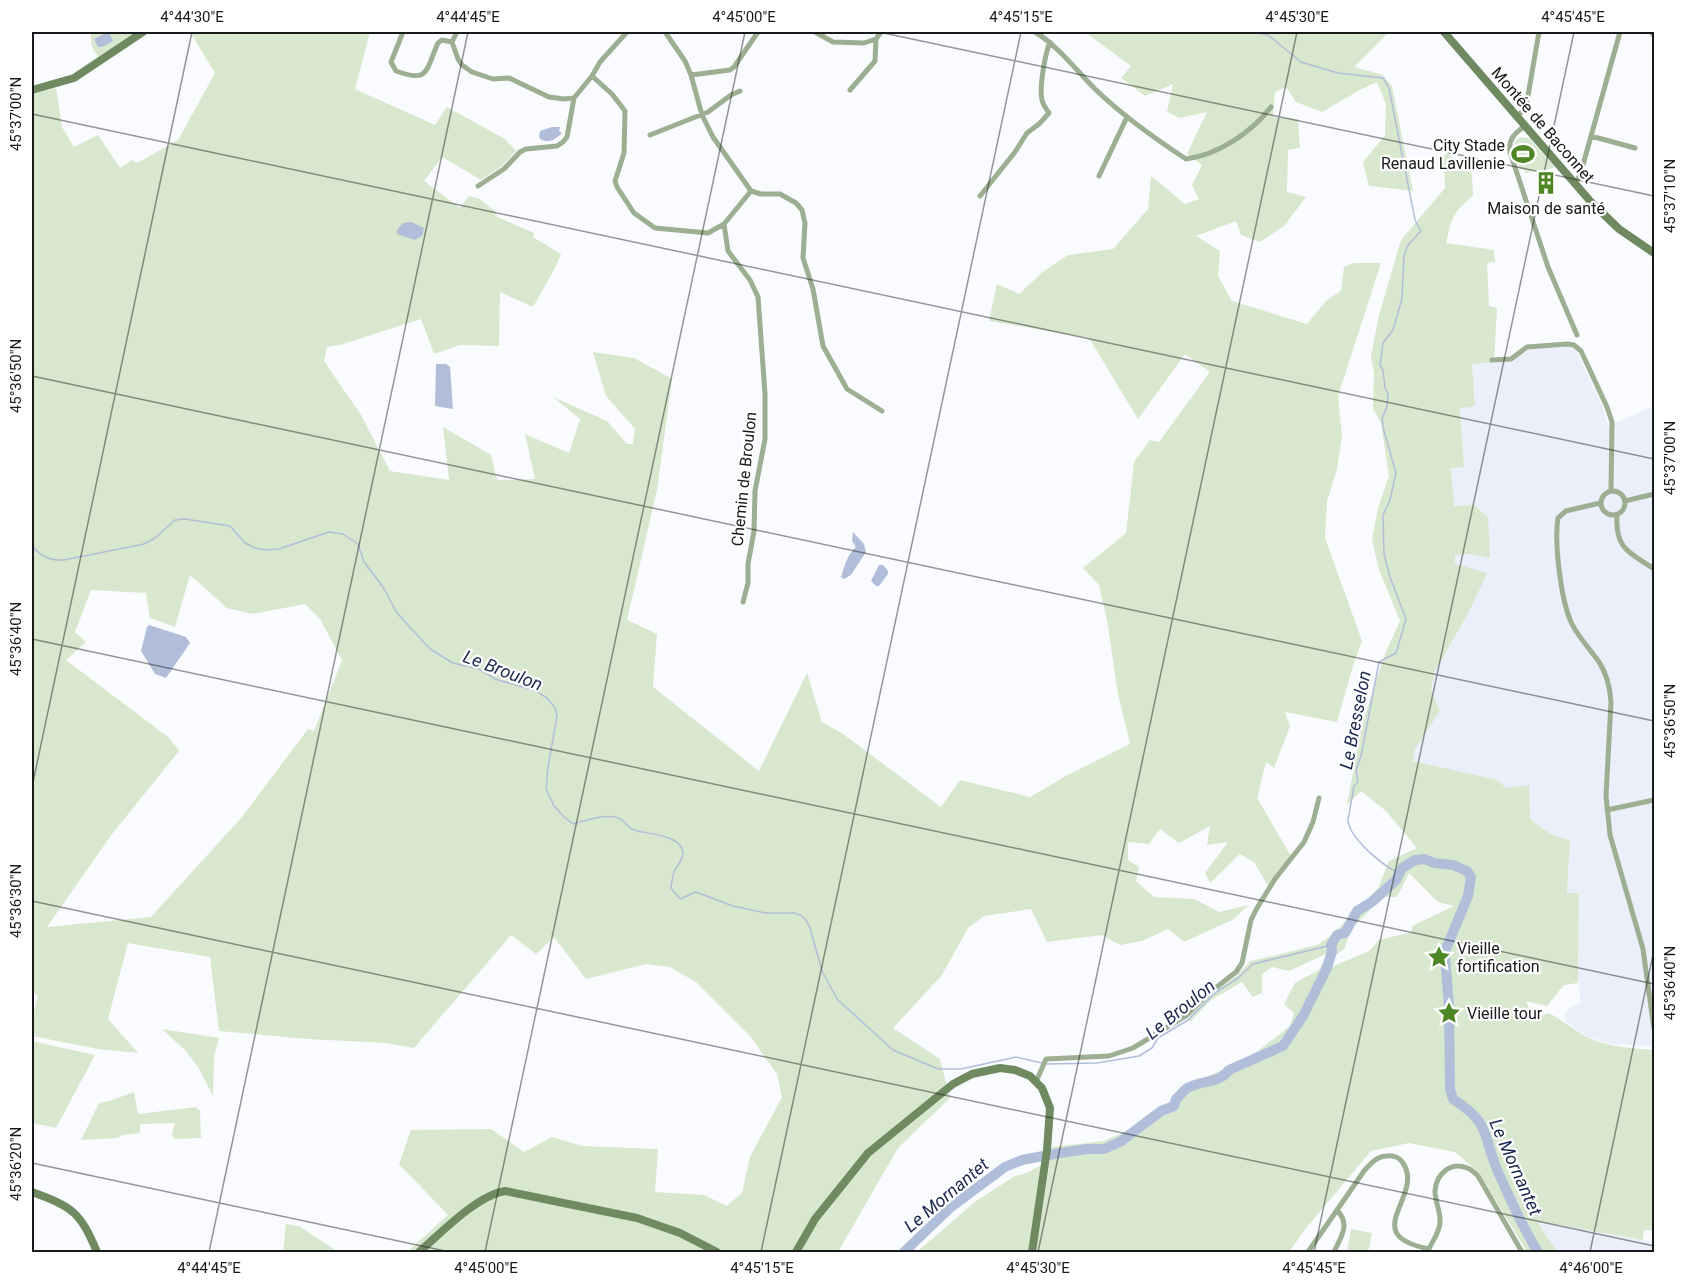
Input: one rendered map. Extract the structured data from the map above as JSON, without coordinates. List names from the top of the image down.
{
  "streets": {
    "street": ["Montée de Baconnet", "Chemin de Broulon"]
  },
  "water": ["Le Broulon", "Le Bresselon", "Le Mornantet"],
  "places": {
    "sports": ["City Stade Renaud Lavillenie"],
    "building": ["Maison de santé"],
    "place": ["Vieille fortification", "Vieille tour"]
  },
  "coordinates": [
    "4°44'30\"E",
    "4°44'45\"E",
    "4°45'00\"E",
    "4°45'15\"E",
    "4°45'30\"E",
    "4°45'45\"E",
    "45°37'00\"N",
    "45°37'10\"N",
    "45°36'50\"N",
    "45°36'40\"N",
    "45°36'30\"N",
    "45°36'20\"N",
    "4°46'00\"E"
  ]
}
